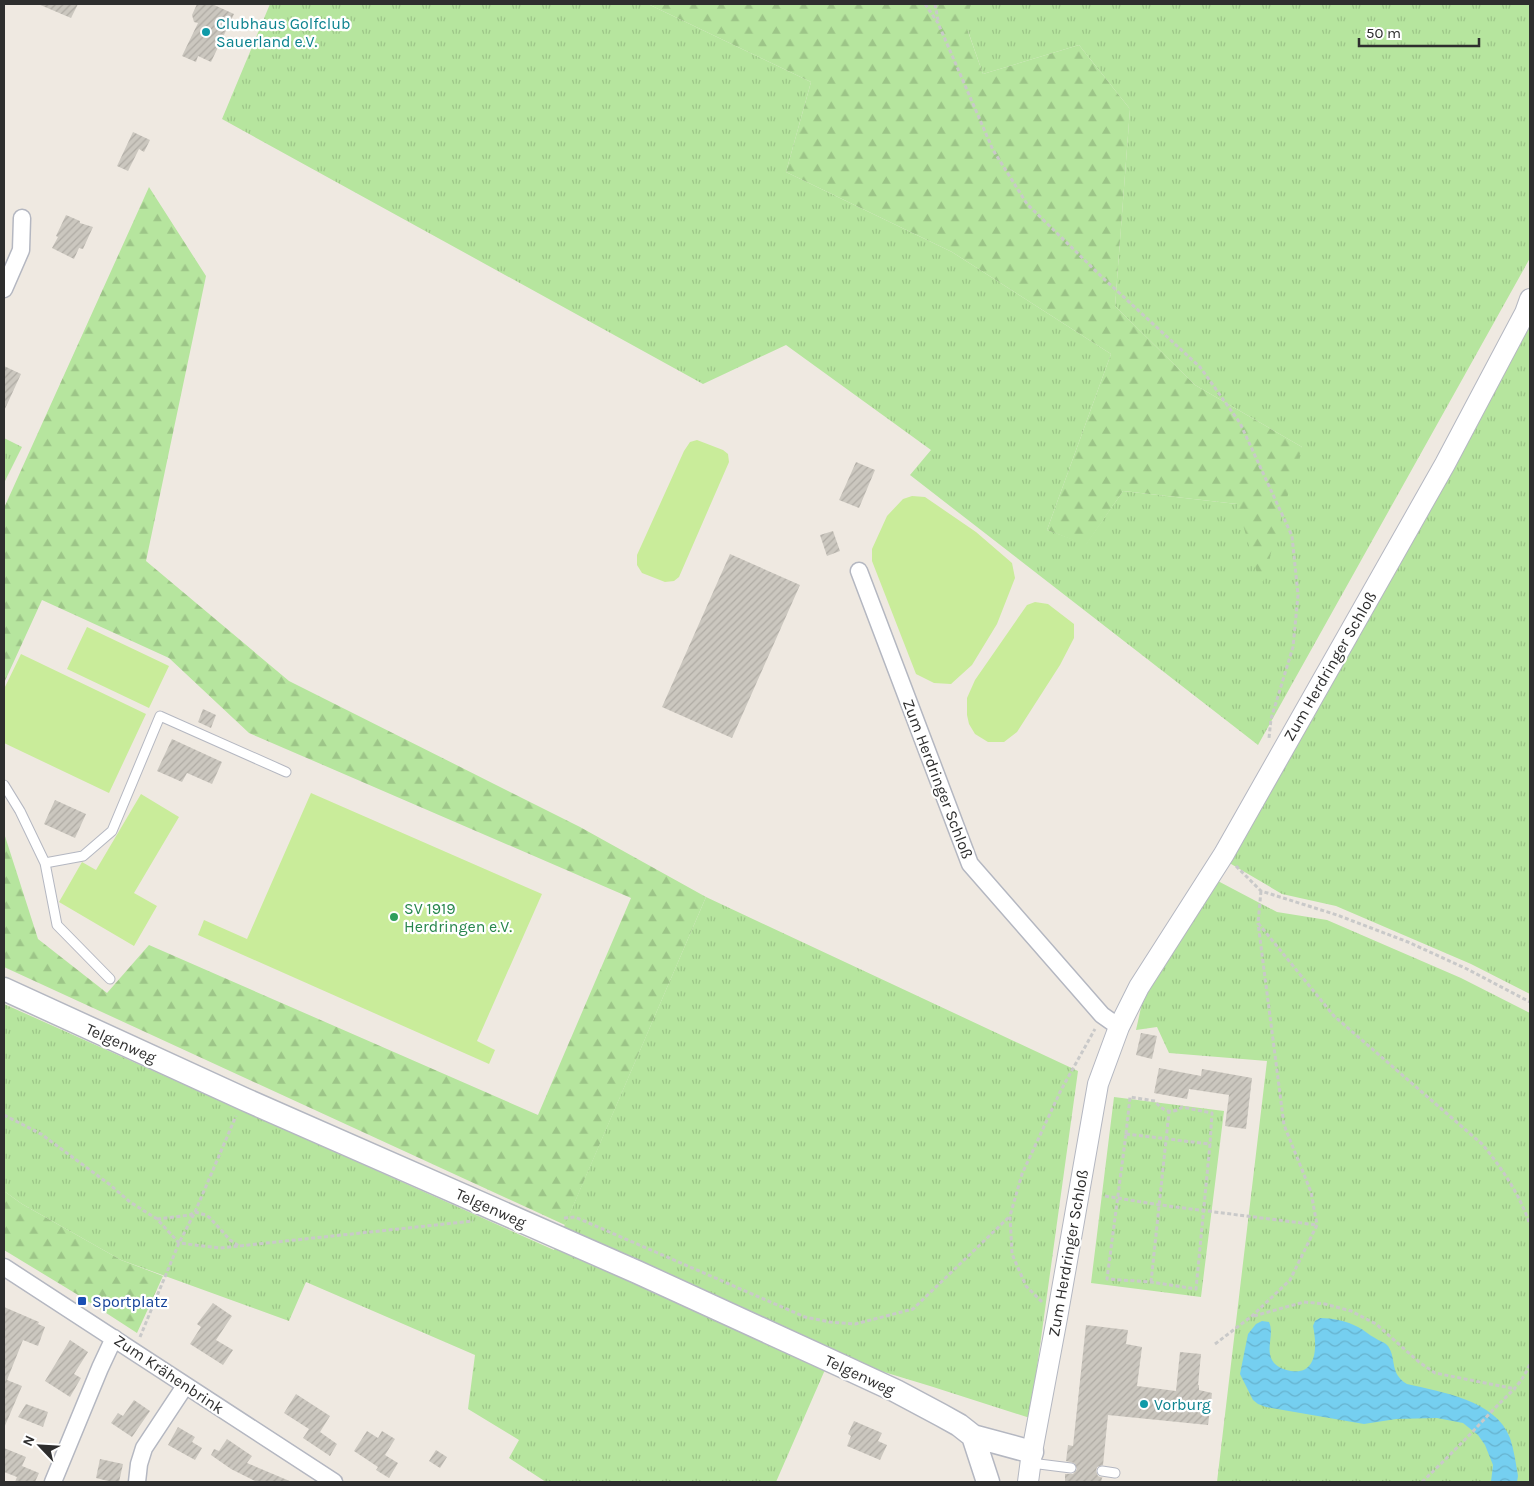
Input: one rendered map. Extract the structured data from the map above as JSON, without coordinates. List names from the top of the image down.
{
  "streets": {
    "main road": ["Telgenweg"],
    "street": ["Zum Herdringer Schloß", "Zum Krähenbrink"]
  },
  "crossings": [
    ["Zum Herdringer Schloß", "Telgenweg"]
  ],
  "places": {
    "other": ["Clubhaus Golfclub Sauerland e.V.", "SV 1919 Herdringen e.V.", "Vorburg"],
    "transit": ["Sportplatz"]
  },
  "scale_bar": "50 m",
  "north": "top left"
}
